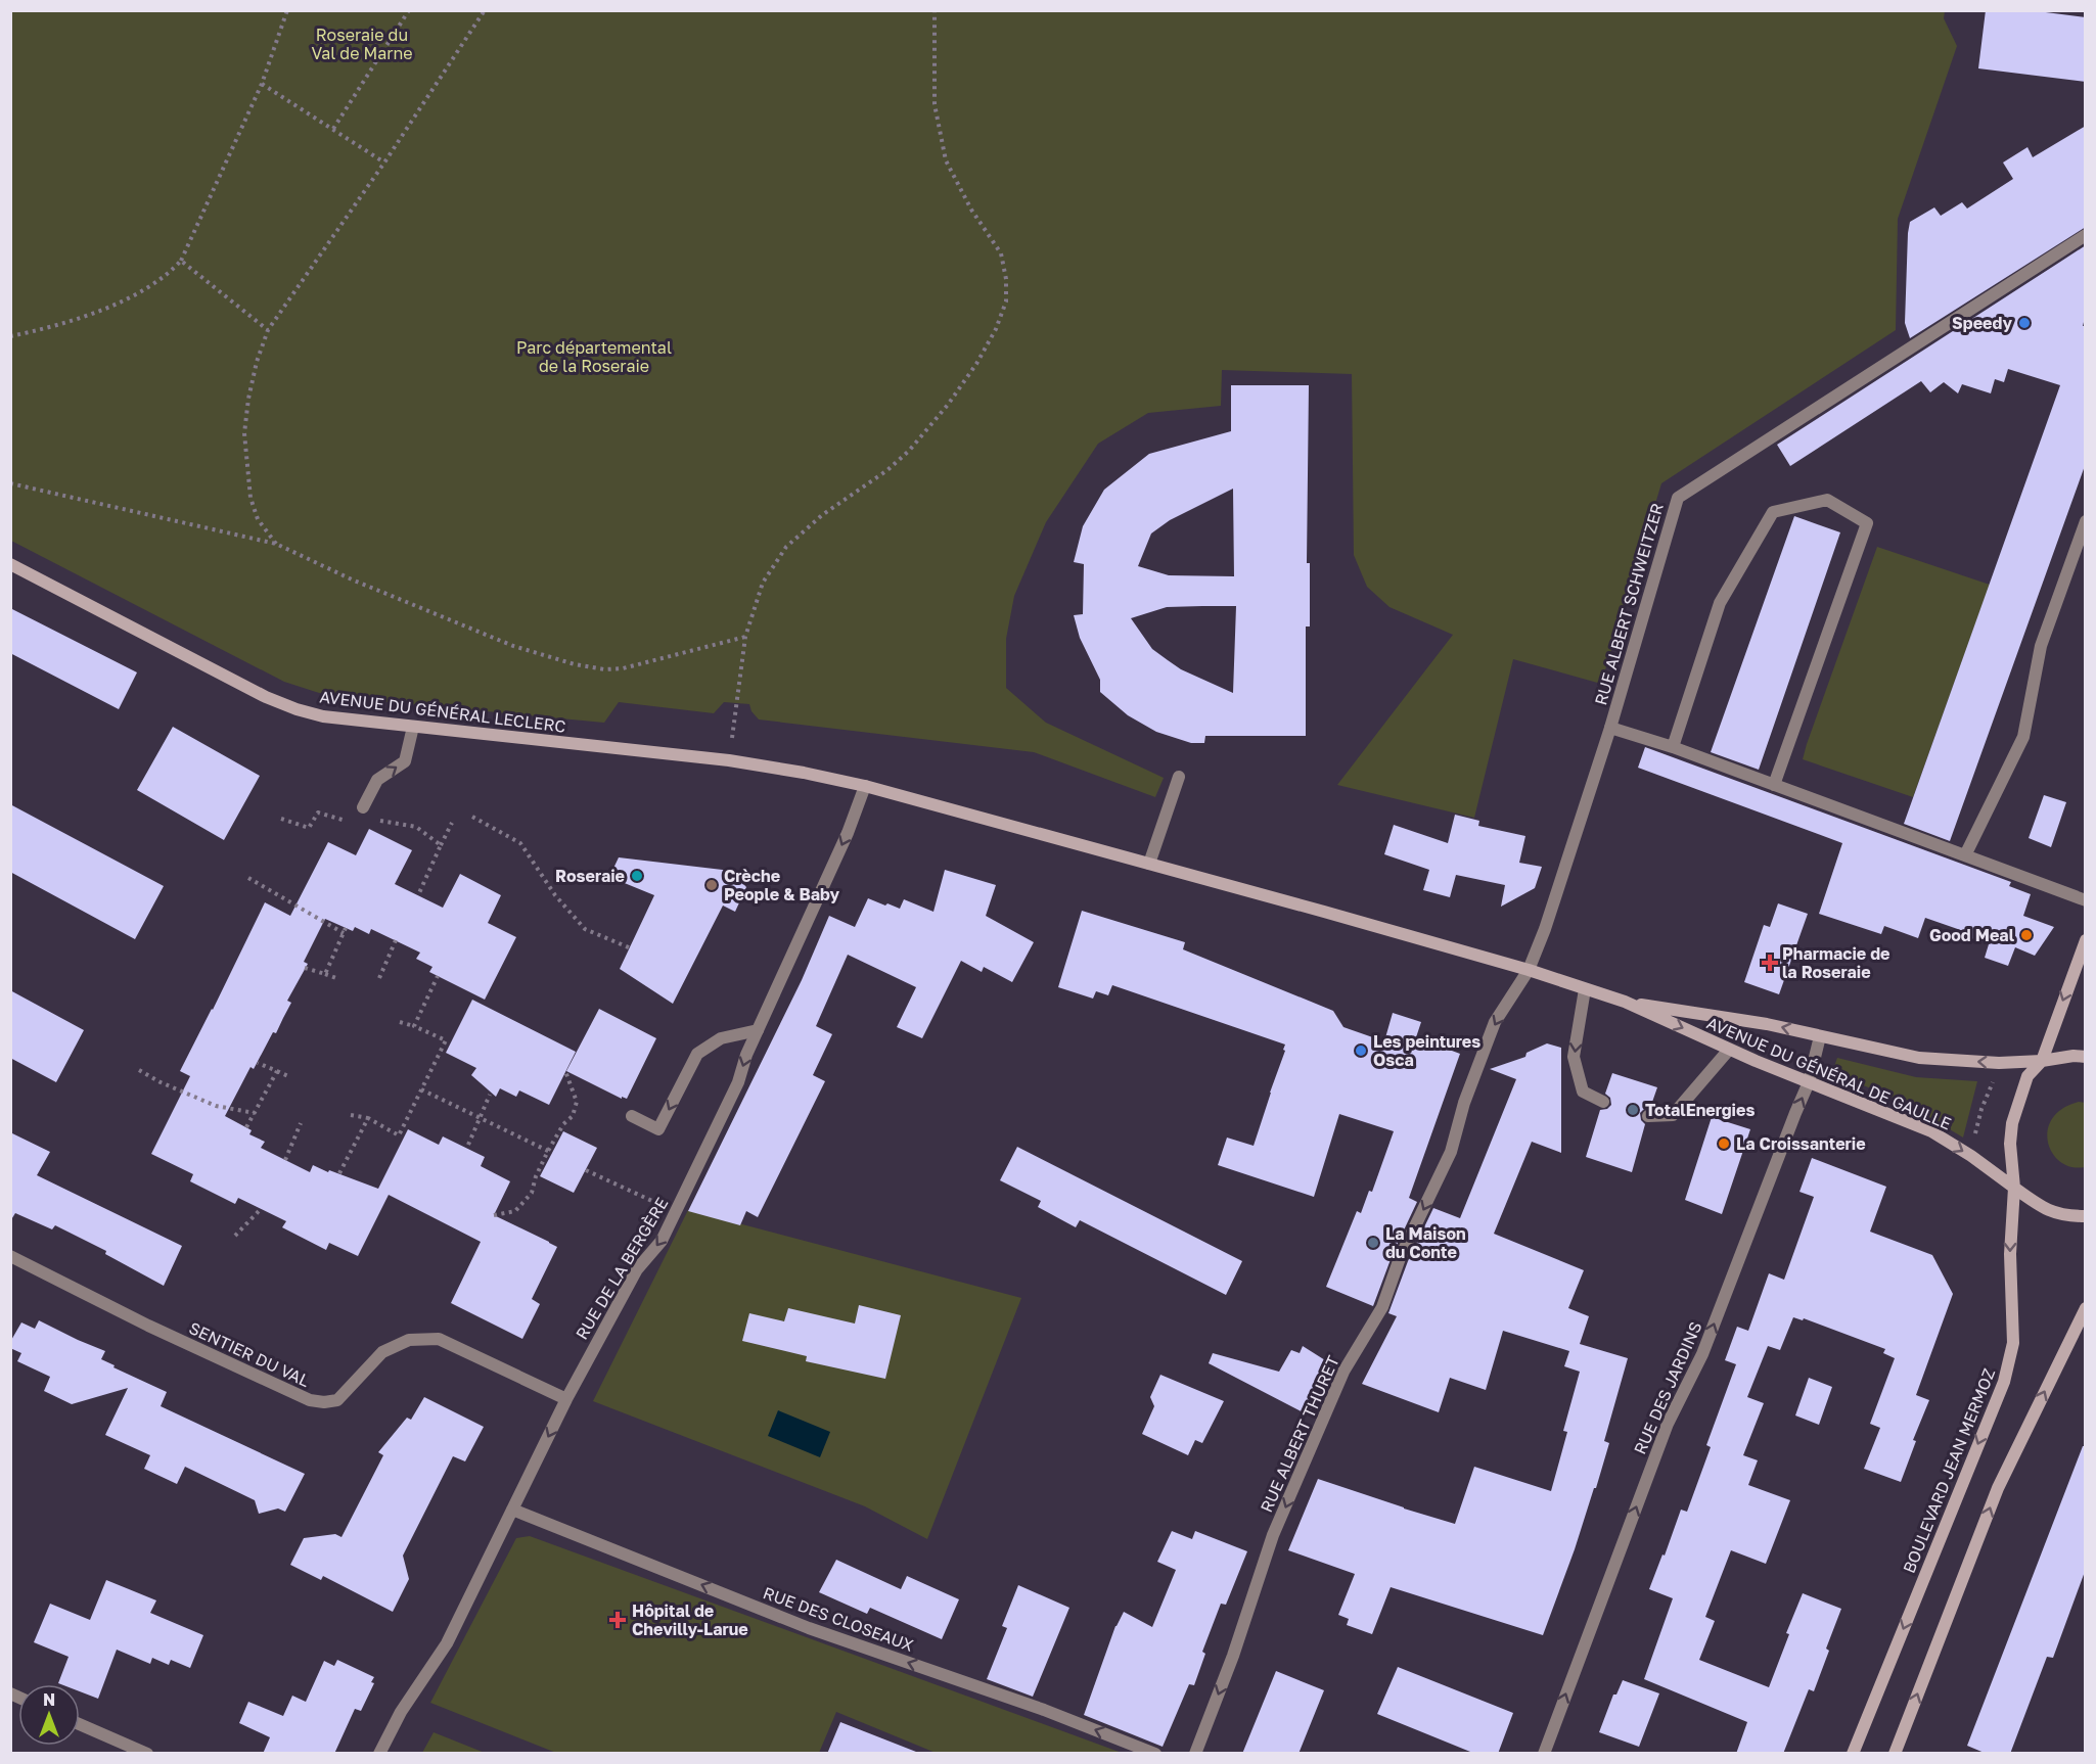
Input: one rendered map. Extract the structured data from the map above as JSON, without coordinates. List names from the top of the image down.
{
  "streets": {
    "main road": ["AVENUE DU GÉNÉRAL LECLERC", "AVENUE DU GÉNÉRAL DE GAULLE", "BOULEVARD JEAN MERMOZ"],
    "street": [
      "RUE ALBERT SCHWEITZER",
      "RUE DE LA BERGÈRE",
      "SENTIER DU VAL",
      "RUE DES JARDINS",
      "RUE ALBERT THURET",
      "RUE DES CLOSEAUX"
    ]
  },
  "crossings": [
    ["RUE ALBERT SCHWEITZER", "AVENUE DU GÉNÉRAL DE GAULLE"],
    ["RUE ALBERT SCHWEITZER", "RUE ALBERT THURET"],
    ["AVENUE DU GÉNÉRAL LECLERC", "AVENUE DU GÉNÉRAL DE GAULLE"],
    ["AVENUE DU GÉNÉRAL LECLERC", "RUE DE LA BERGÈRE"],
    ["AVENUE DU GÉNÉRAL DE GAULLE", "RUE DES JARDINS"],
    ["AVENUE DU GÉNÉRAL DE GAULLE", "RUE ALBERT THURET"],
    ["AVENUE DU GÉNÉRAL DE GAULLE", "BOULEVARD JEAN MERMOZ"],
    ["RUE DE LA BERGÈRE", "SENTIER DU VAL"],
    ["RUE DE LA BERGÈRE", "RUE DES CLOSEAUX"]
  ],
  "one_way": [
    "RUE DE LA BERGÈRE",
    "RUE DES JARDINS",
    "RUE ALBERT THURET",
    "RUE DES CLOSEAUX"
  ],
  "parks": ["Roseraie du Val de Marne", "Parc départemental de la Roseraie"],
  "places": {
    "other": [
      "Speedy",
      "Roseraie",
      "Crèche People & Baby",
      "Good Meal",
      "Les peintures Osca",
      "TotalEnergies",
      "La Croissanterie",
      "La Maison du Conte"
    ],
    "health": ["Pharmacie de la Roseraie", "Hôpital de Chevilly-Larue"]
  },
  "north": "top"
}
